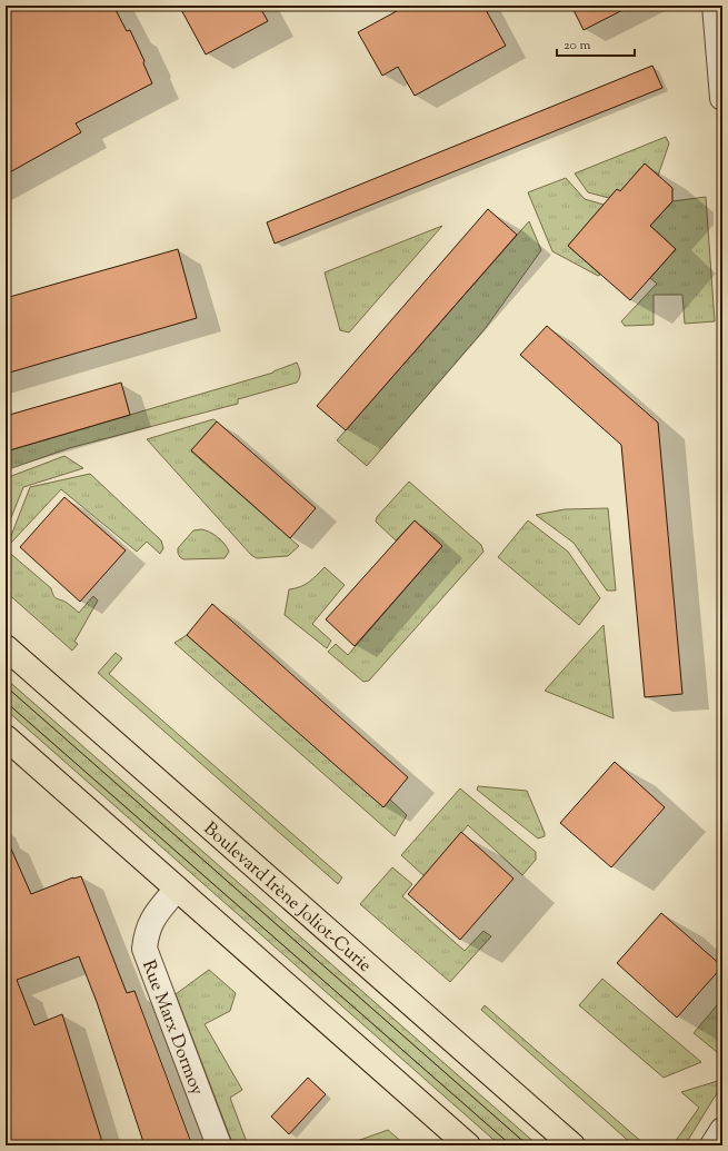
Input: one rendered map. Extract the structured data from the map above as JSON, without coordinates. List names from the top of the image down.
{
  "streets": {
    "main road": ["Boulevard Irène Joliot-Curie"],
    "street": ["Rue Marx Dormoy"]
  },
  "scale_bar": "20 m"
}
